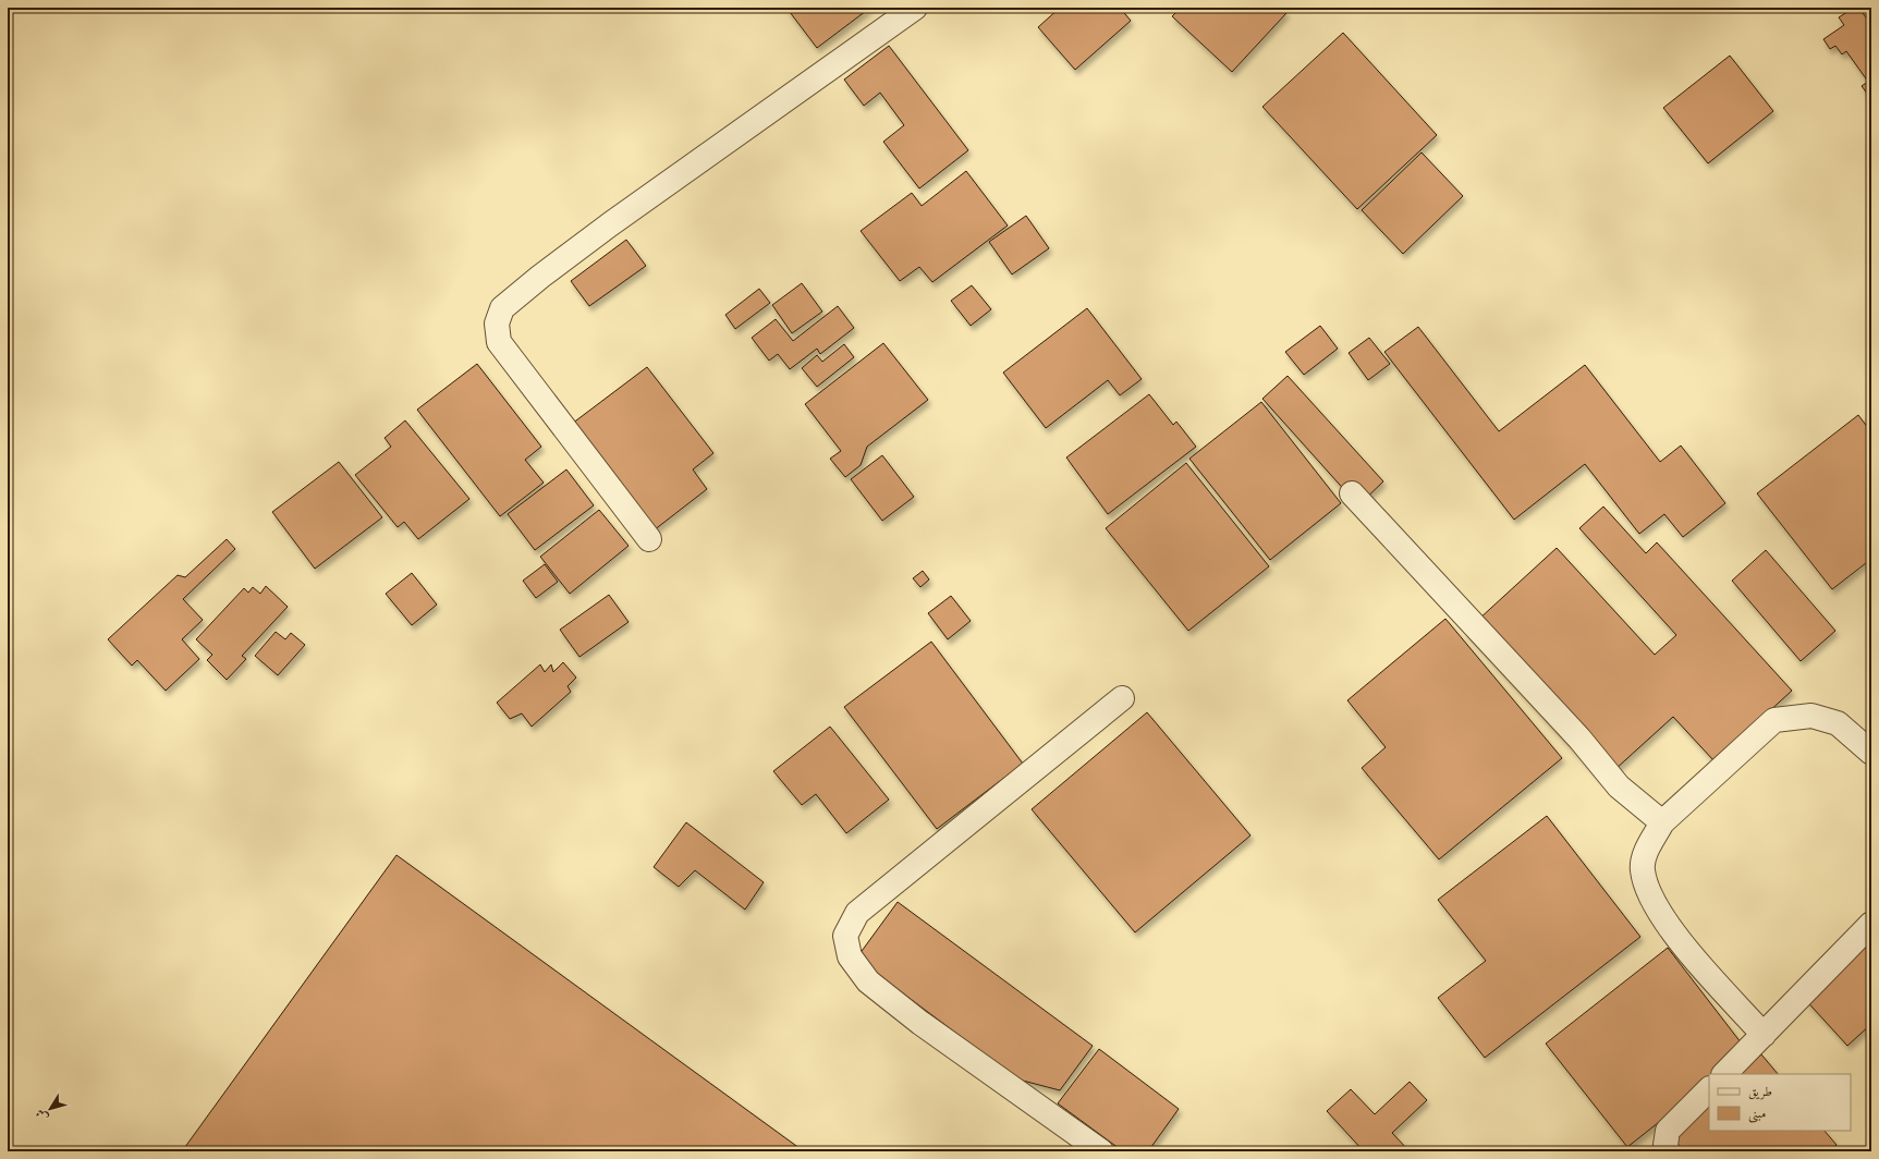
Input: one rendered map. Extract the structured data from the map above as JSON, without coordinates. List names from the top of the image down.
{
  "legend": ["طريق", "مبنى"],
  "north": "bottom left"
}
